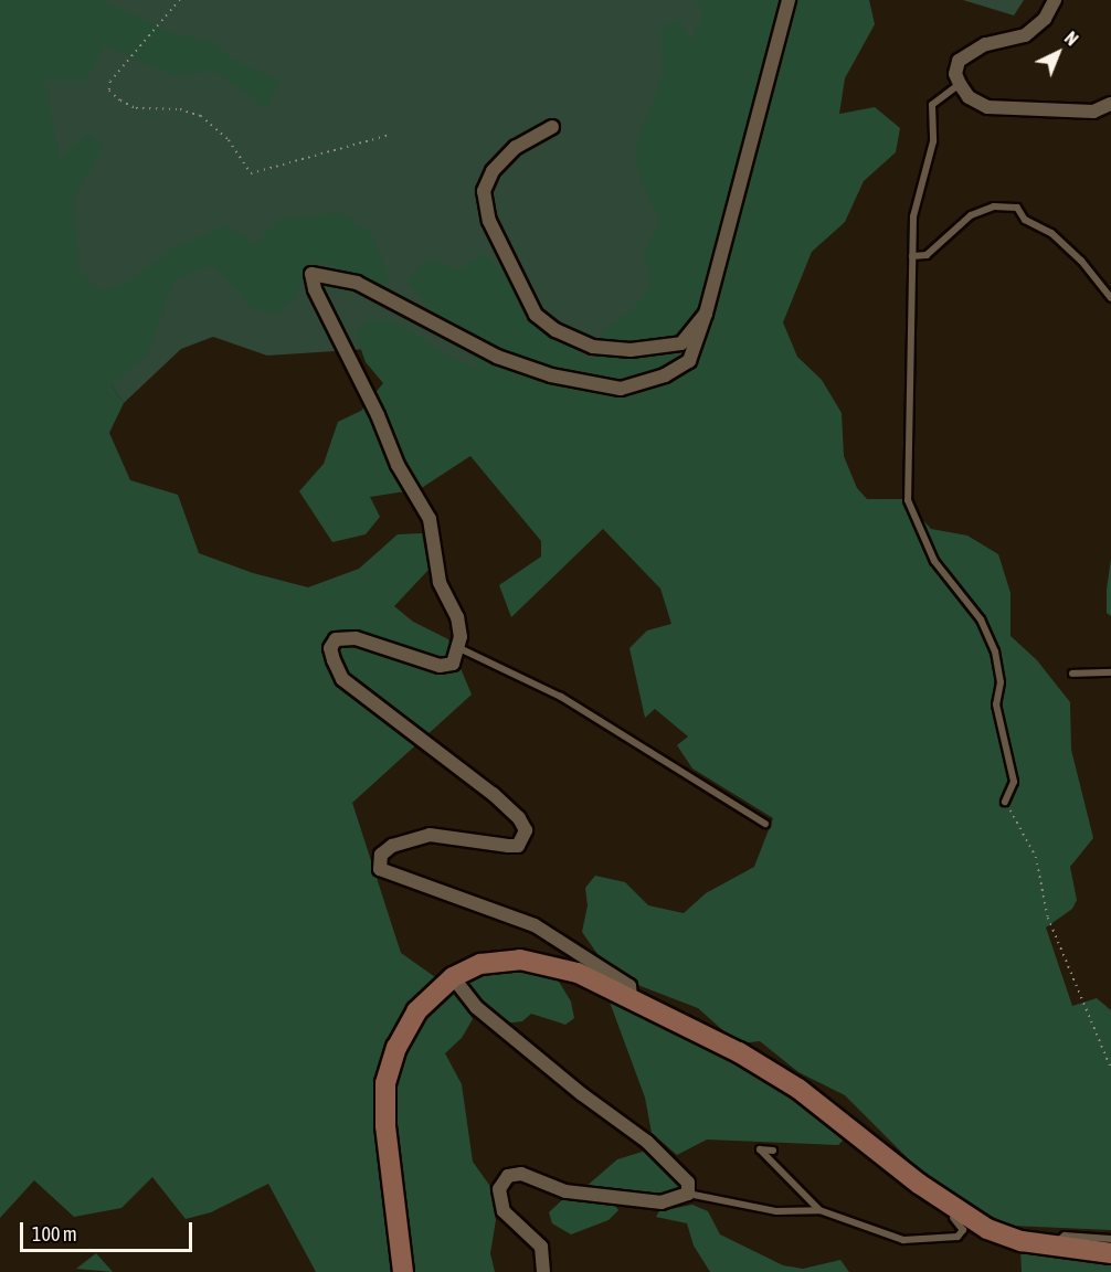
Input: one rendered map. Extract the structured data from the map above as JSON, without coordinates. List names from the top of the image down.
{
  "scale_bar": "100 m",
  "north": "top right"
}
